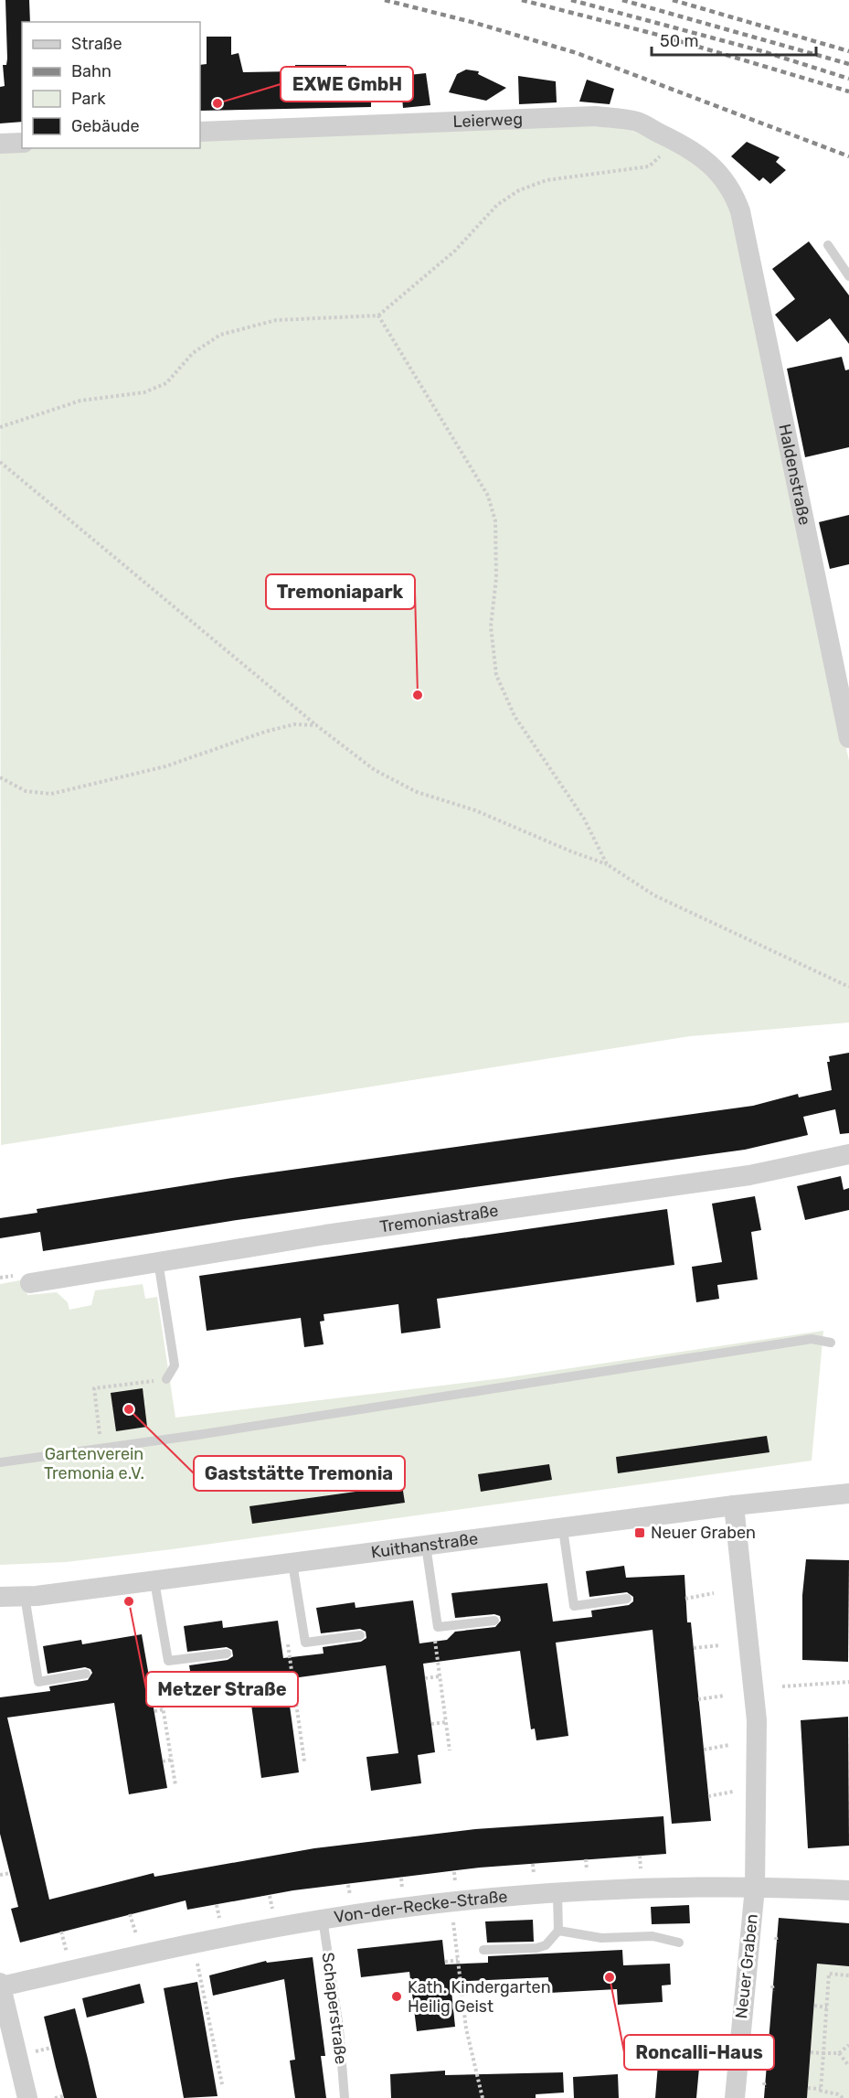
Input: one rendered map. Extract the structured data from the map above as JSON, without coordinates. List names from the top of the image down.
{
  "streets": {
    "street": [
      "Leierweg",
      "Haldenstraße",
      "Tremoniastraße",
      "Kuithanstraße",
      "Von-der-Recke-Straße",
      "Neuer Graben"
    ],
    "lane": ["Schaperstraße"]
  },
  "crossings": [
    ["Leierweg", "Haldenstraße"],
    ["Kuithanstraße", "Neuer Graben"],
    ["Von-der-Recke-Straße", "Neuer Graben"],
    ["Von-der-Recke-Straße", "Schaperstraße"]
  ],
  "parks": ["Gartenverein Tremonia e.V."],
  "places": {
    "other": [
      "EXWE GmbH",
      "Tremoniapark",
      "Gaststätte Tremonia",
      "Metzer Straße",
      "Roncalli-Haus",
      "Kath. Kindergarten Heilig Geist"
    ],
    "transit": ["Neuer Graben"]
  },
  "legend": [
    "Straße",
    "Bahn",
    "Park",
    "Gebäude"
  ],
  "scale_bar": "50 m"
}
